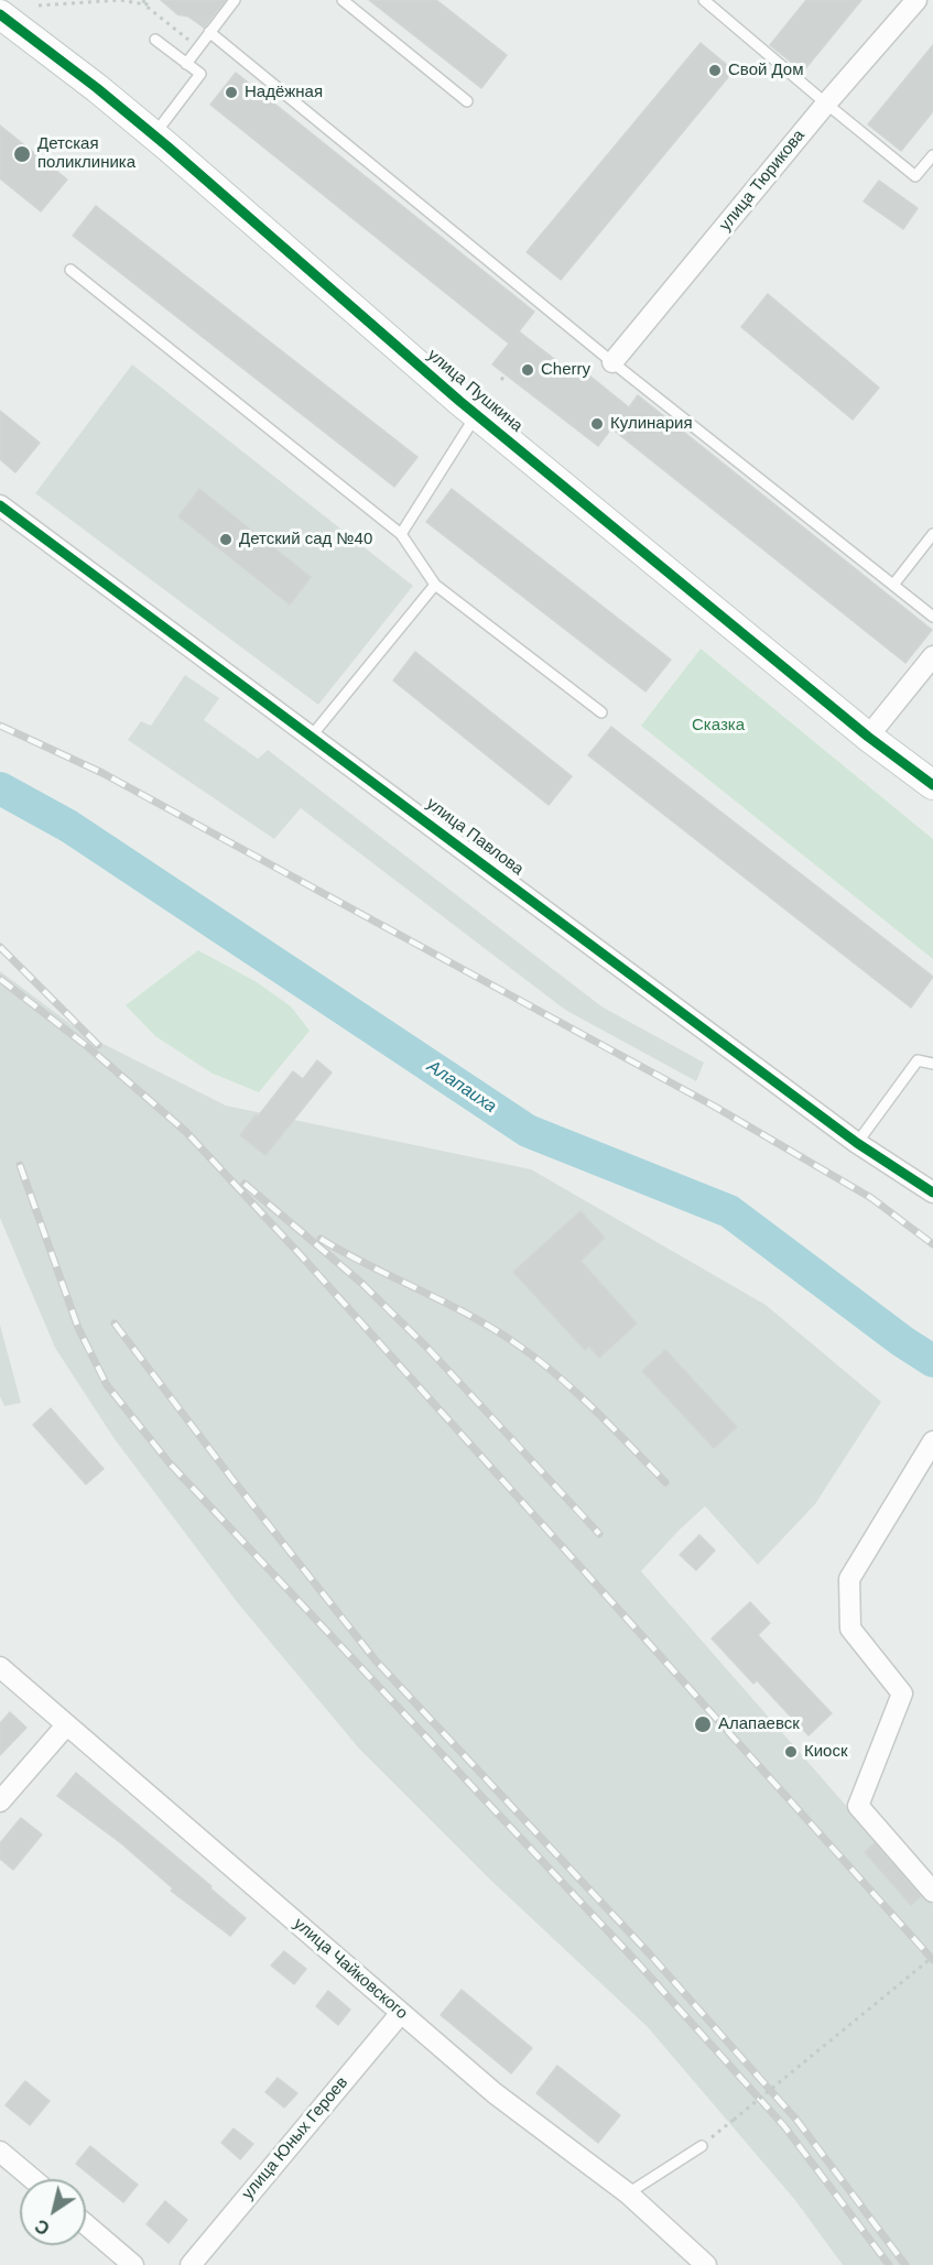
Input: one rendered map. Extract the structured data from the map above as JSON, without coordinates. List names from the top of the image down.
{
  "streets": {
    "street": [
      "улица Тюрикова",
      "улица Пушкина",
      "улица Павлова",
      "улица Чайковского",
      "улица Юных Героев"
    ]
  },
  "crossings": [
    ["улица Чайковского", "улица Юных Героев"]
  ],
  "water": ["Алапаиха"],
  "parks": ["Сказка"],
  "places": [
    "Свой Дом",
    "Надёжная",
    "Детская поликлиника",
    "Cherry",
    "Кулинария",
    "Детский сад №40",
    "Алапаевск",
    "Киоск"
  ],
  "north": "bottom left"
}
